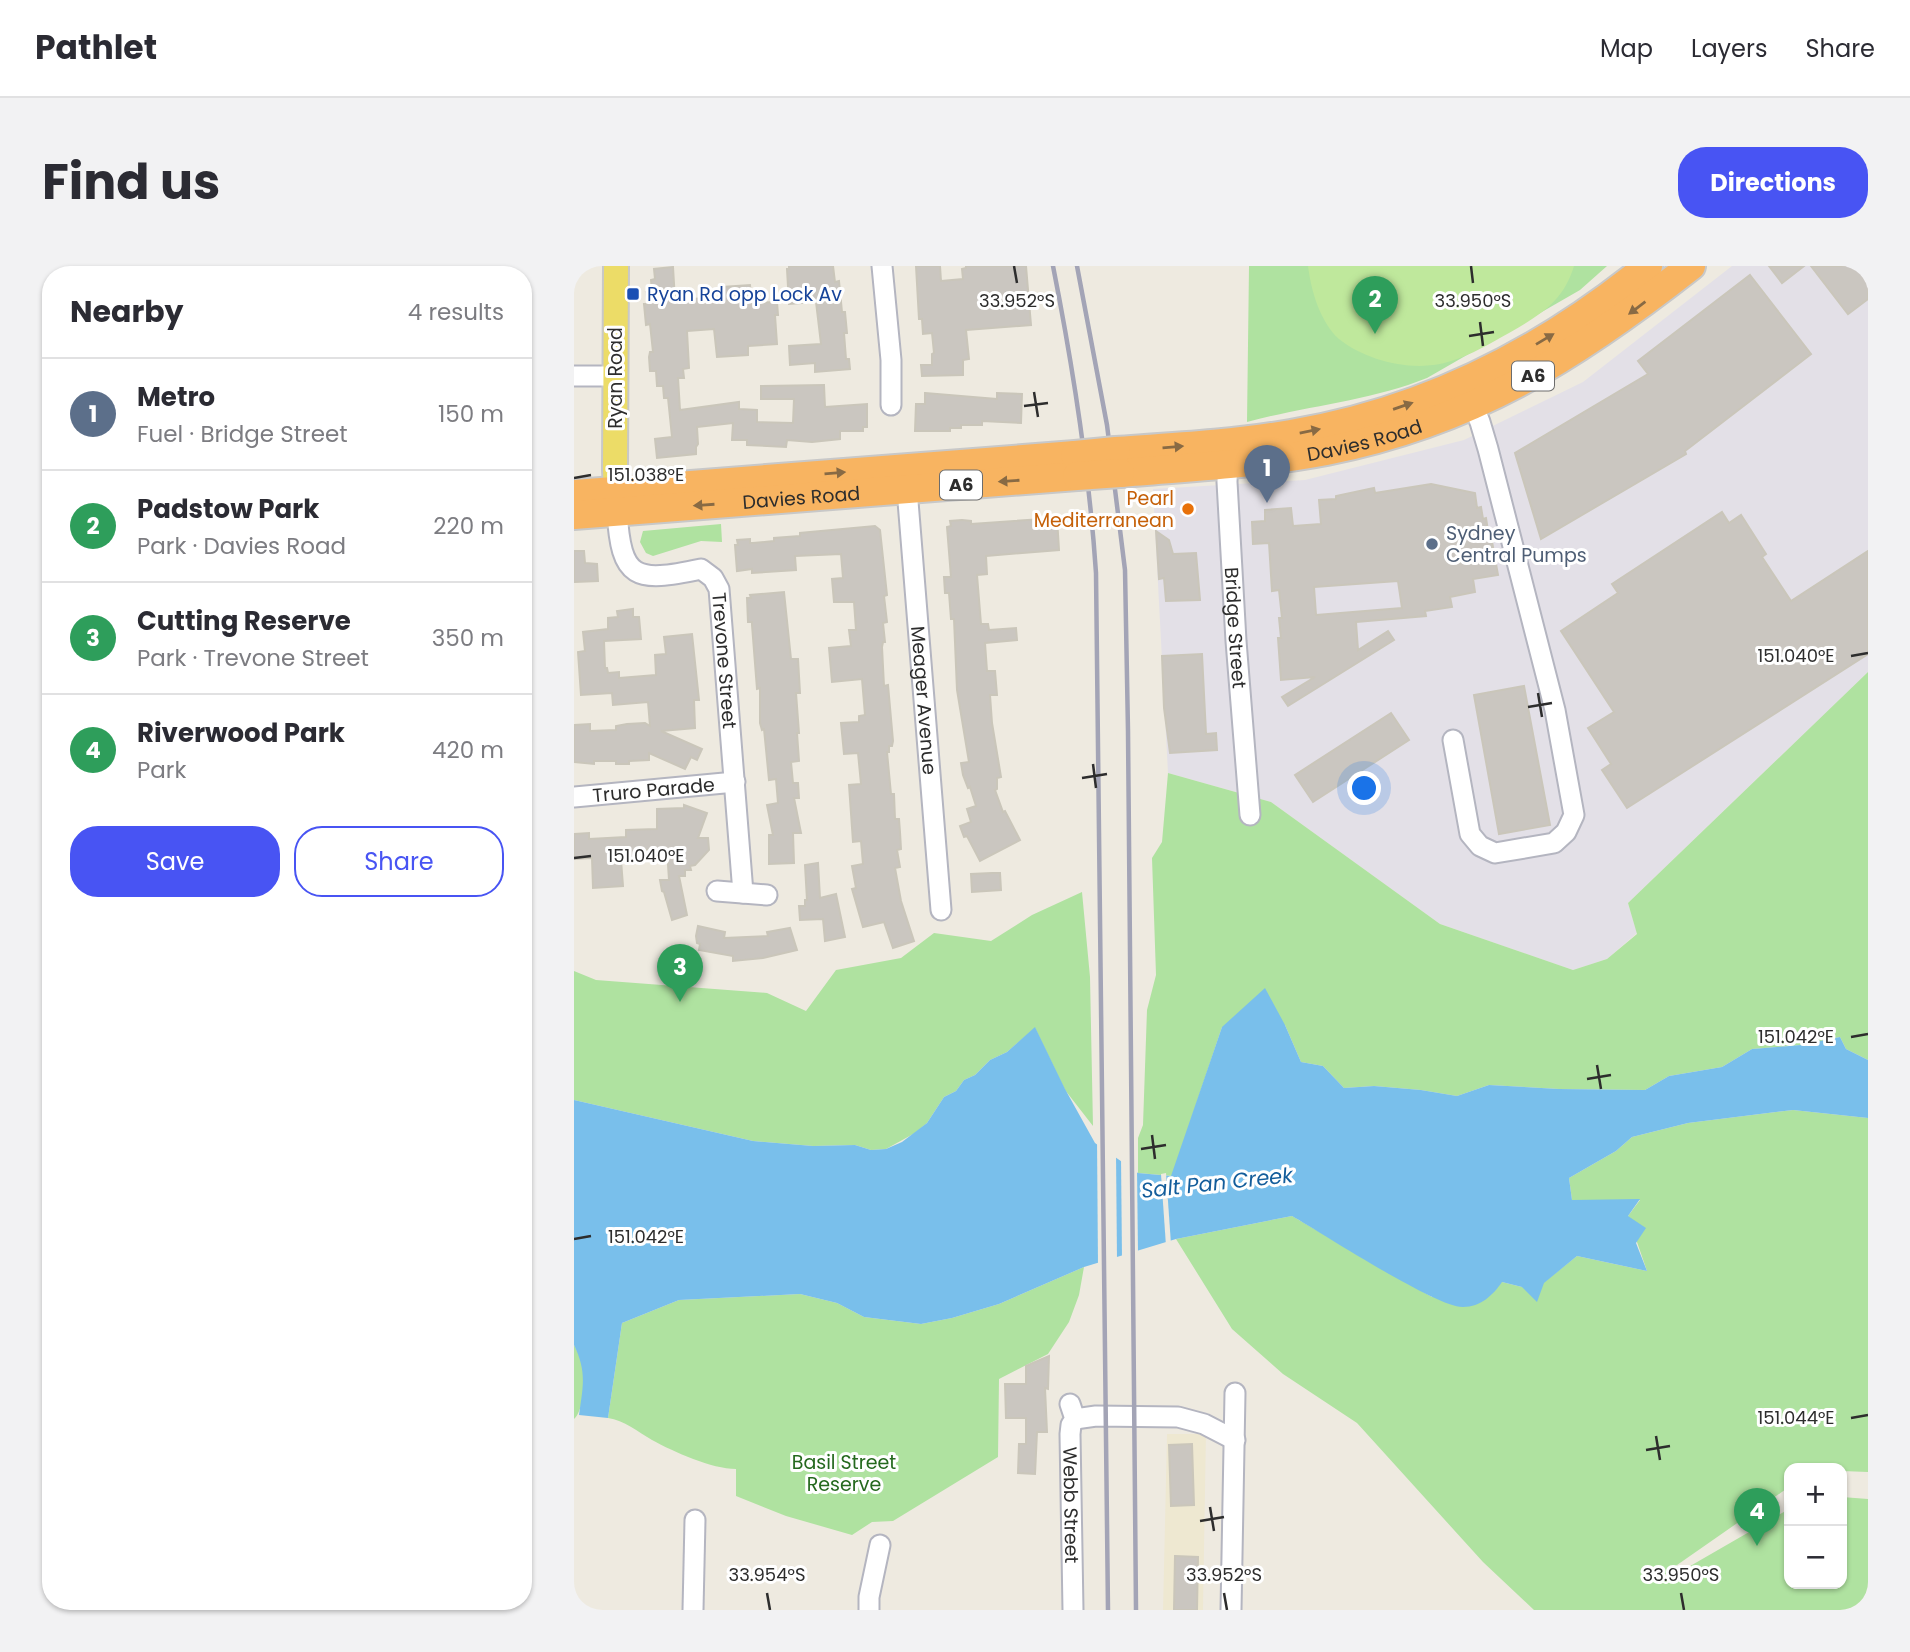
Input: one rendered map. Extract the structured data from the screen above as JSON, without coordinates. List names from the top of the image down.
{
  "streets": {
    "highway": ["A6", "Davies Road"],
    "main road": ["Ryan Road"],
    "street": [
      "Bridge Street",
      "Trevone Street",
      "Meager Avenue",
      "Truro Parade",
      "Webb Street"
    ]
  },
  "crossings": [
    ["Ryan Road", "Davies Road"],
    ["Ryan Road", "Trevone Street"],
    ["Davies Road", "Bridge Street"],
    ["Davies Road", "Trevone Street"],
    ["Davies Road", "Meager Avenue"],
    ["Trevone Street", "Truro Parade"]
  ],
  "water": ["Salt Pan Creek"],
  "parks": ["Basil Street Reserve"],
  "places": {
    "transit": ["Ryan Rd opp Lock Av"],
    "other": ["Pearl Mediterranean", "Sydney Central Pumps"]
  },
  "page": {
    "header": "Pathlet",
    "nav": ["Map", "Layers", "Share"],
    "title": "Find us",
    "buttons": [
      "Directions",
      ["Save", "Share"]
    ],
    "heading": ["Nearby", "4 results"],
    "pins": [
      "2",
      "1",
      "3",
      "4"
    ],
    "list": [
      {
        "mark": "1",
        "name": "Metro",
        "note": "Fuel · Bridge Street",
        "value": "150 m"
      },
      {
        "mark": "2",
        "name": "Padstow Park",
        "note": "Park · Davies Road",
        "value": "220 m"
      },
      {
        "mark": "3",
        "name": "Cutting Reserve",
        "note": "Park · Trevone Street",
        "value": "350 m"
      },
      {
        "mark": "4",
        "name": "Riverwood Park",
        "note": "Park",
        "value": "420 m"
      }
    ],
    "map_buttons": ["+", "−"]
  },
  "coordinates": [
    "33.952°S",
    "33.950°S",
    "151.038°E",
    "151.040°E",
    "151.042°E",
    "151.044°E",
    "33.954°S"
  ]
}
